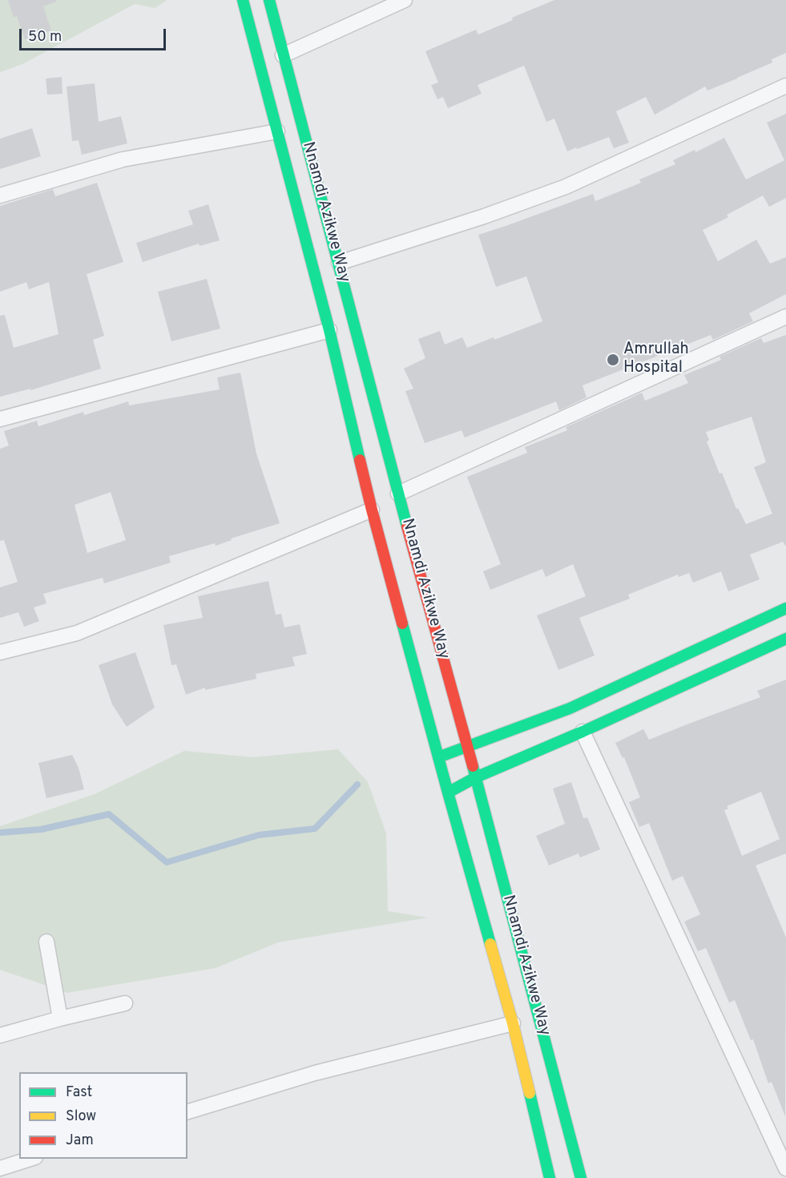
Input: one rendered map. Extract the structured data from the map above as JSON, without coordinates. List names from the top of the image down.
{
  "streets": {
    "main road": ["Nnamdi Azikwe Way"]
  },
  "places": ["Amrullah Hospital"],
  "legend": ["Fast", "Slow", "Jam"],
  "scale_bar": "50 m"
}
